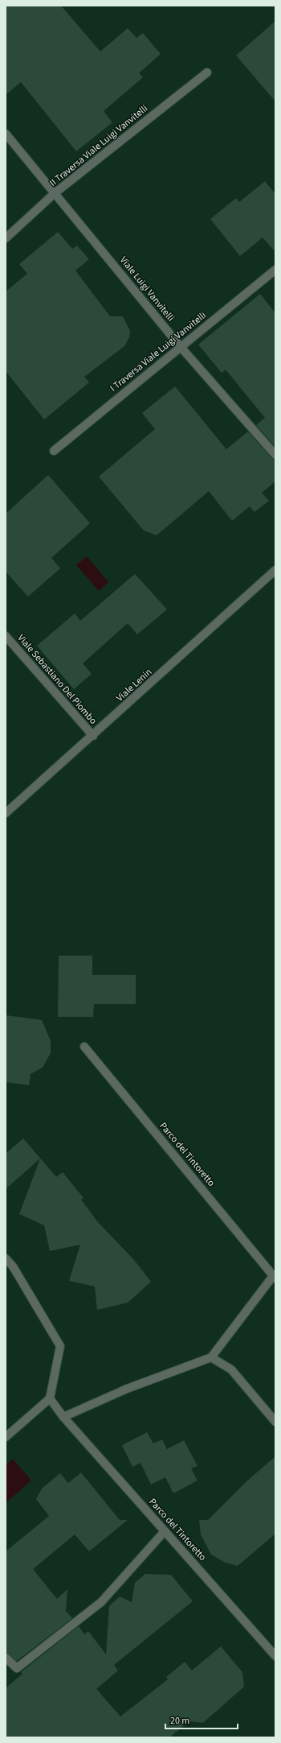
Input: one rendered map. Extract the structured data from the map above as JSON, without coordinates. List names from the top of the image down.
{
  "streets": {
    "street": [
      "II Traversa Viale Luigi Vanvitelli",
      "Viale Luigi Vanvitelli",
      "I Traversa Viale Luigi Vanvitelli",
      "Viale Sebastiano Del Piombo",
      "Viale Lenin",
      "Parco del Tintoretto"
    ]
  },
  "crossings": [
    ["II Traversa Viale Luigi Vanvitelli", "Viale Luigi Vanvitelli"],
    ["Viale Luigi Vanvitelli", "I Traversa Viale Luigi Vanvitelli"],
    ["Viale Sebastiano Del Piombo", "Viale Lenin"]
  ],
  "scale_bar": "20 m"
}
